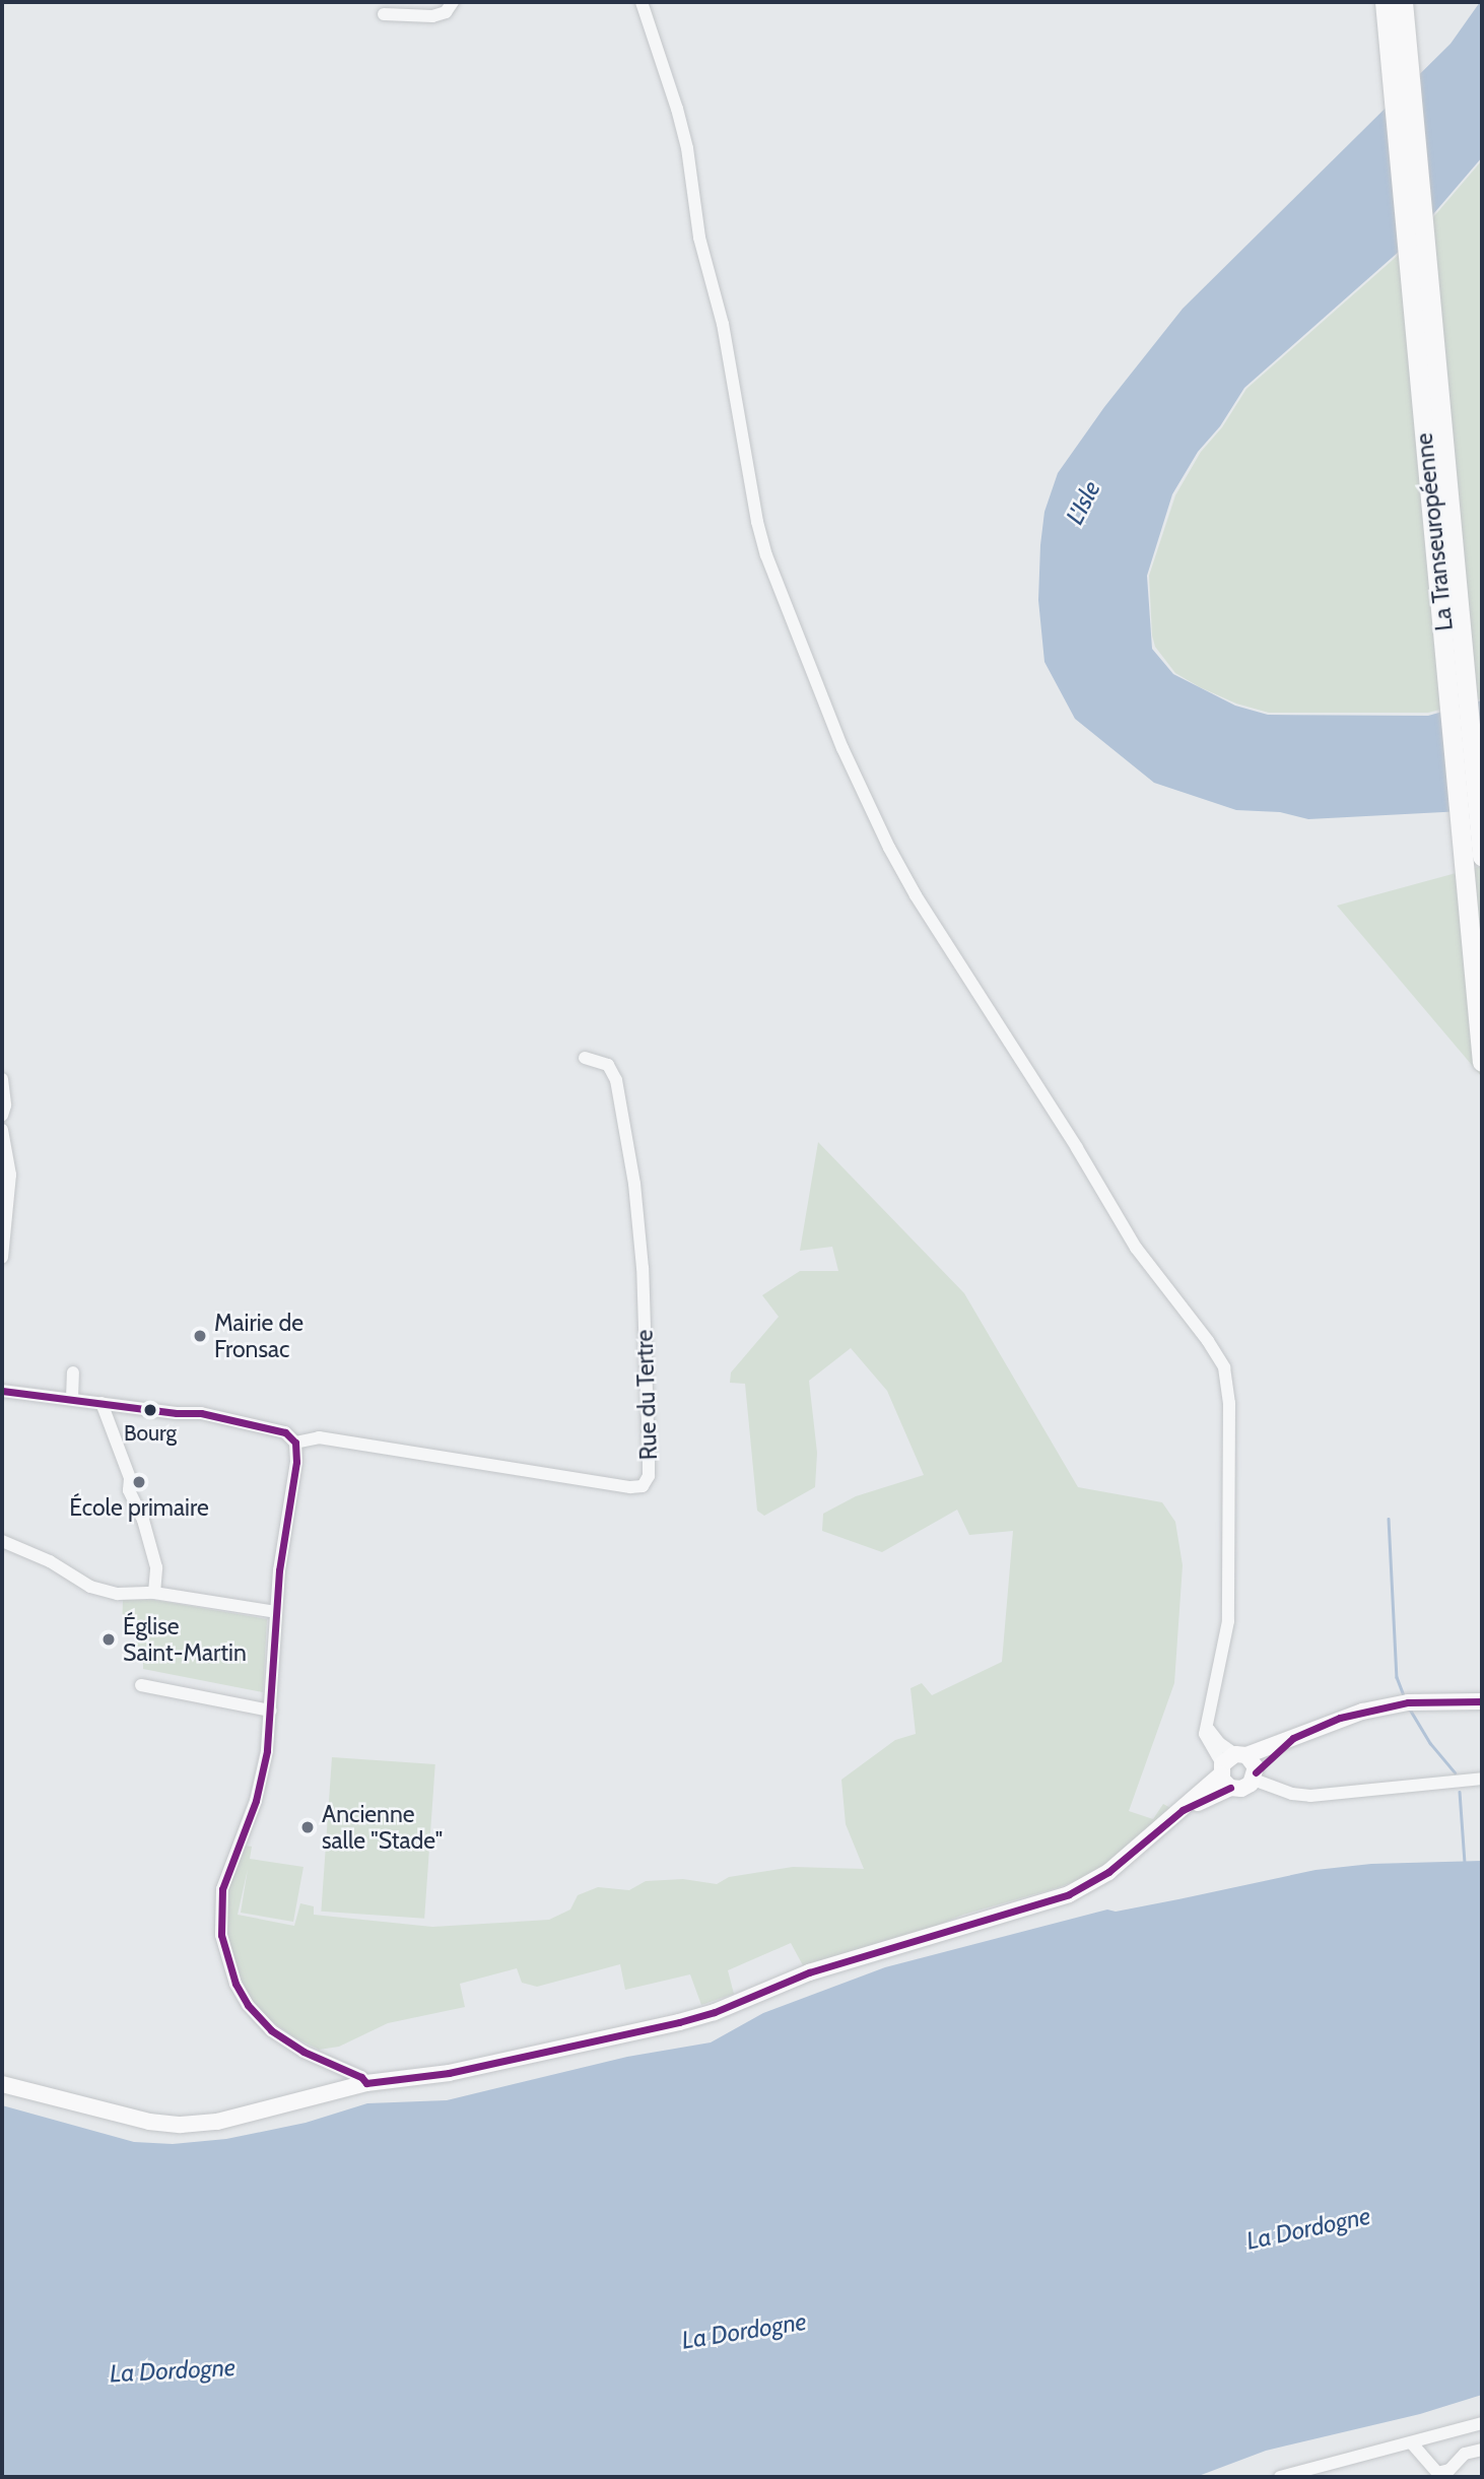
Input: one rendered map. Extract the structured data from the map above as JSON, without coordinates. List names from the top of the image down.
{
  "streets": {
    "highway": ["La Transeuropéenne"],
    "street": ["Rue du Tertre"]
  },
  "water": ["L'Isle", "La Dordogne"],
  "places": [
    "Mairie de Fronsac",
    "Bourg",
    "École primaire",
    "Église Saint-Martin",
    "Ancienne salle \"Stade\""
  ]
}
